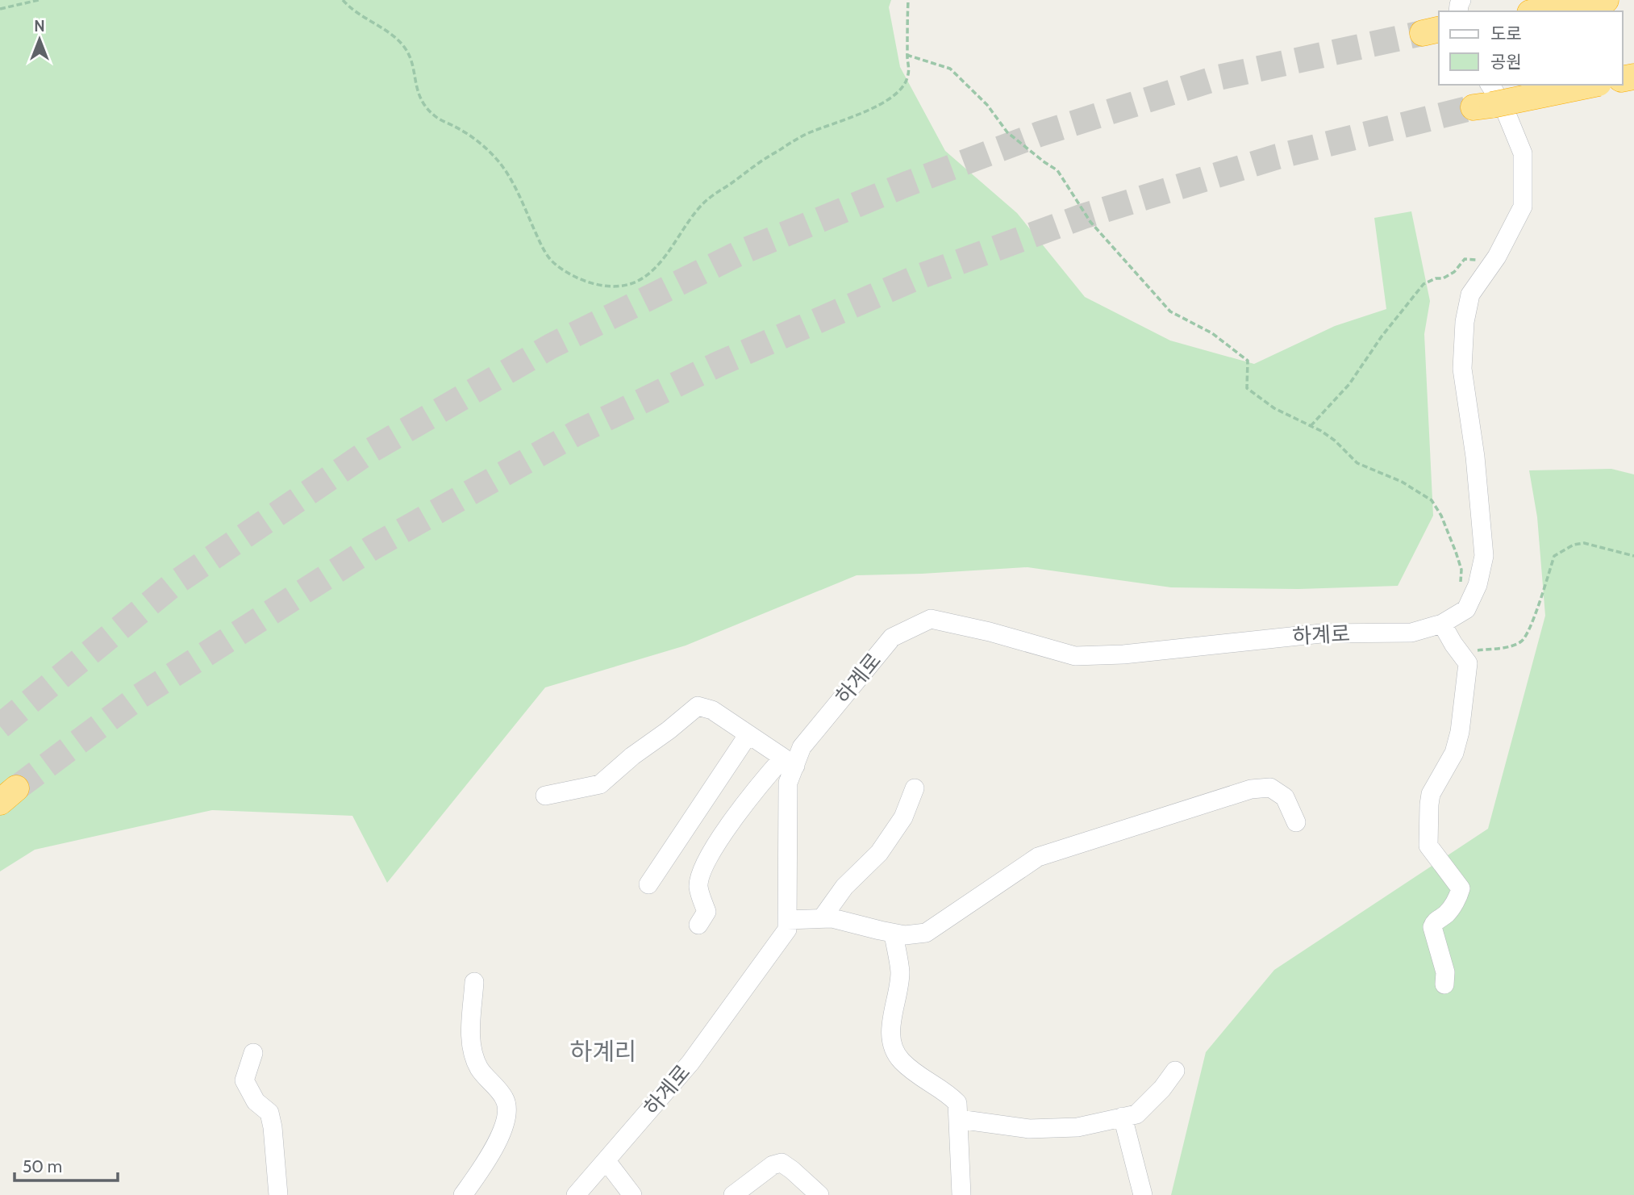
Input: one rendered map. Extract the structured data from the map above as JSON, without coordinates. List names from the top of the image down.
{
  "streets": {
    "street": ["하계로"]
  },
  "districts": ["하계리"],
  "legend": ["도로", "공원"],
  "scale_bar": "50 m",
  "north": "top"
}
